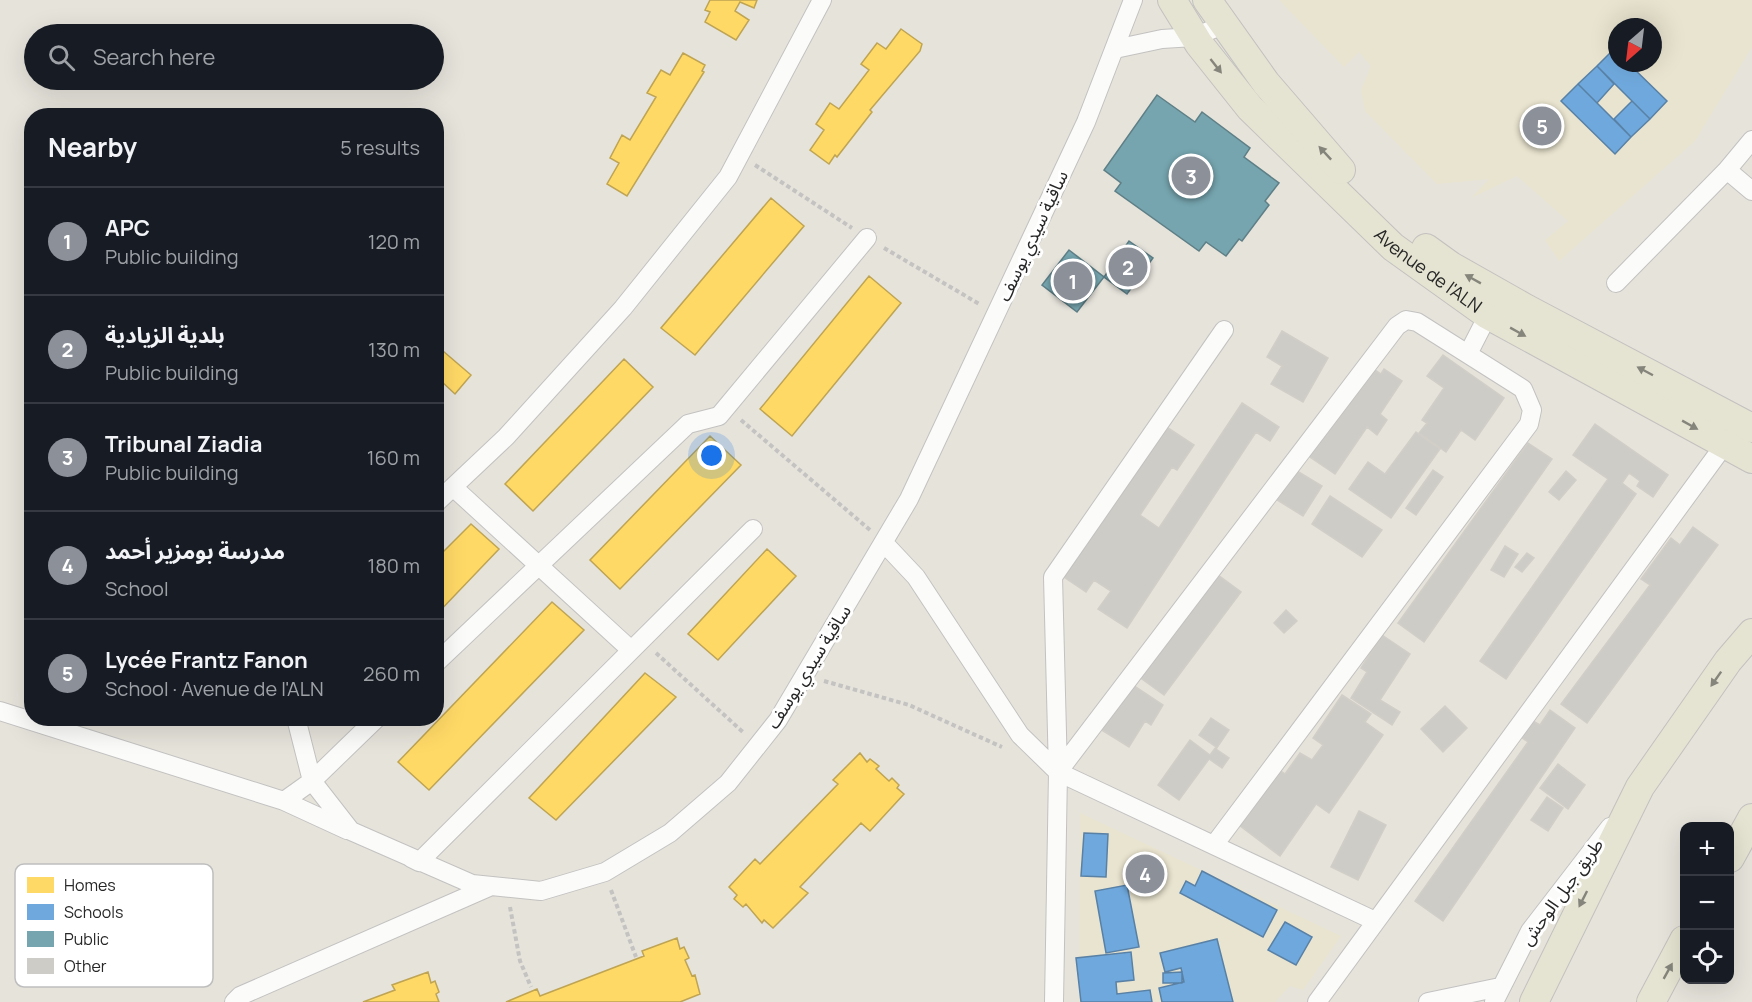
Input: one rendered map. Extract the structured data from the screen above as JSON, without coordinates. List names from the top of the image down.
{
  "streets": {
    "main road": ["Avenue de l'ALN", "طريق جبل الوحش"],
    "street": ["ساقية سيدي يوسف"]
  },
  "one_way": ["طريق جبل الوحش"],
  "legend": [
    "Homes",
    "Schools",
    "Public",
    "Other"
  ],
  "north": "bottom left",
  "page": {
    "search": "Search here",
    "pins": [
      "5",
      "3",
      "2",
      "1",
      "4"
    ],
    "heading": ["Nearby", "5 results"],
    "list": [
      {
        "mark": "1",
        "name": "APC",
        "note": "Public building",
        "value": "120 m"
      },
      {
        "mark": "2",
        "name": "بلدية الزيادية",
        "note": "Public building",
        "value": "130 m"
      },
      {
        "mark": "3",
        "name": "Tribunal Ziadia",
        "note": "Public building",
        "value": "160 m"
      },
      {
        "mark": "4",
        "name": "مدرسة بومزير أحمد",
        "note": "School",
        "value": "180 m"
      },
      {
        "mark": "5",
        "name": "Lycée Frantz Fanon",
        "note": "School · Avenue de l'ALN",
        "value": "260 m"
      }
    ],
    "map_buttons": ["+", "−"]
  }
}
